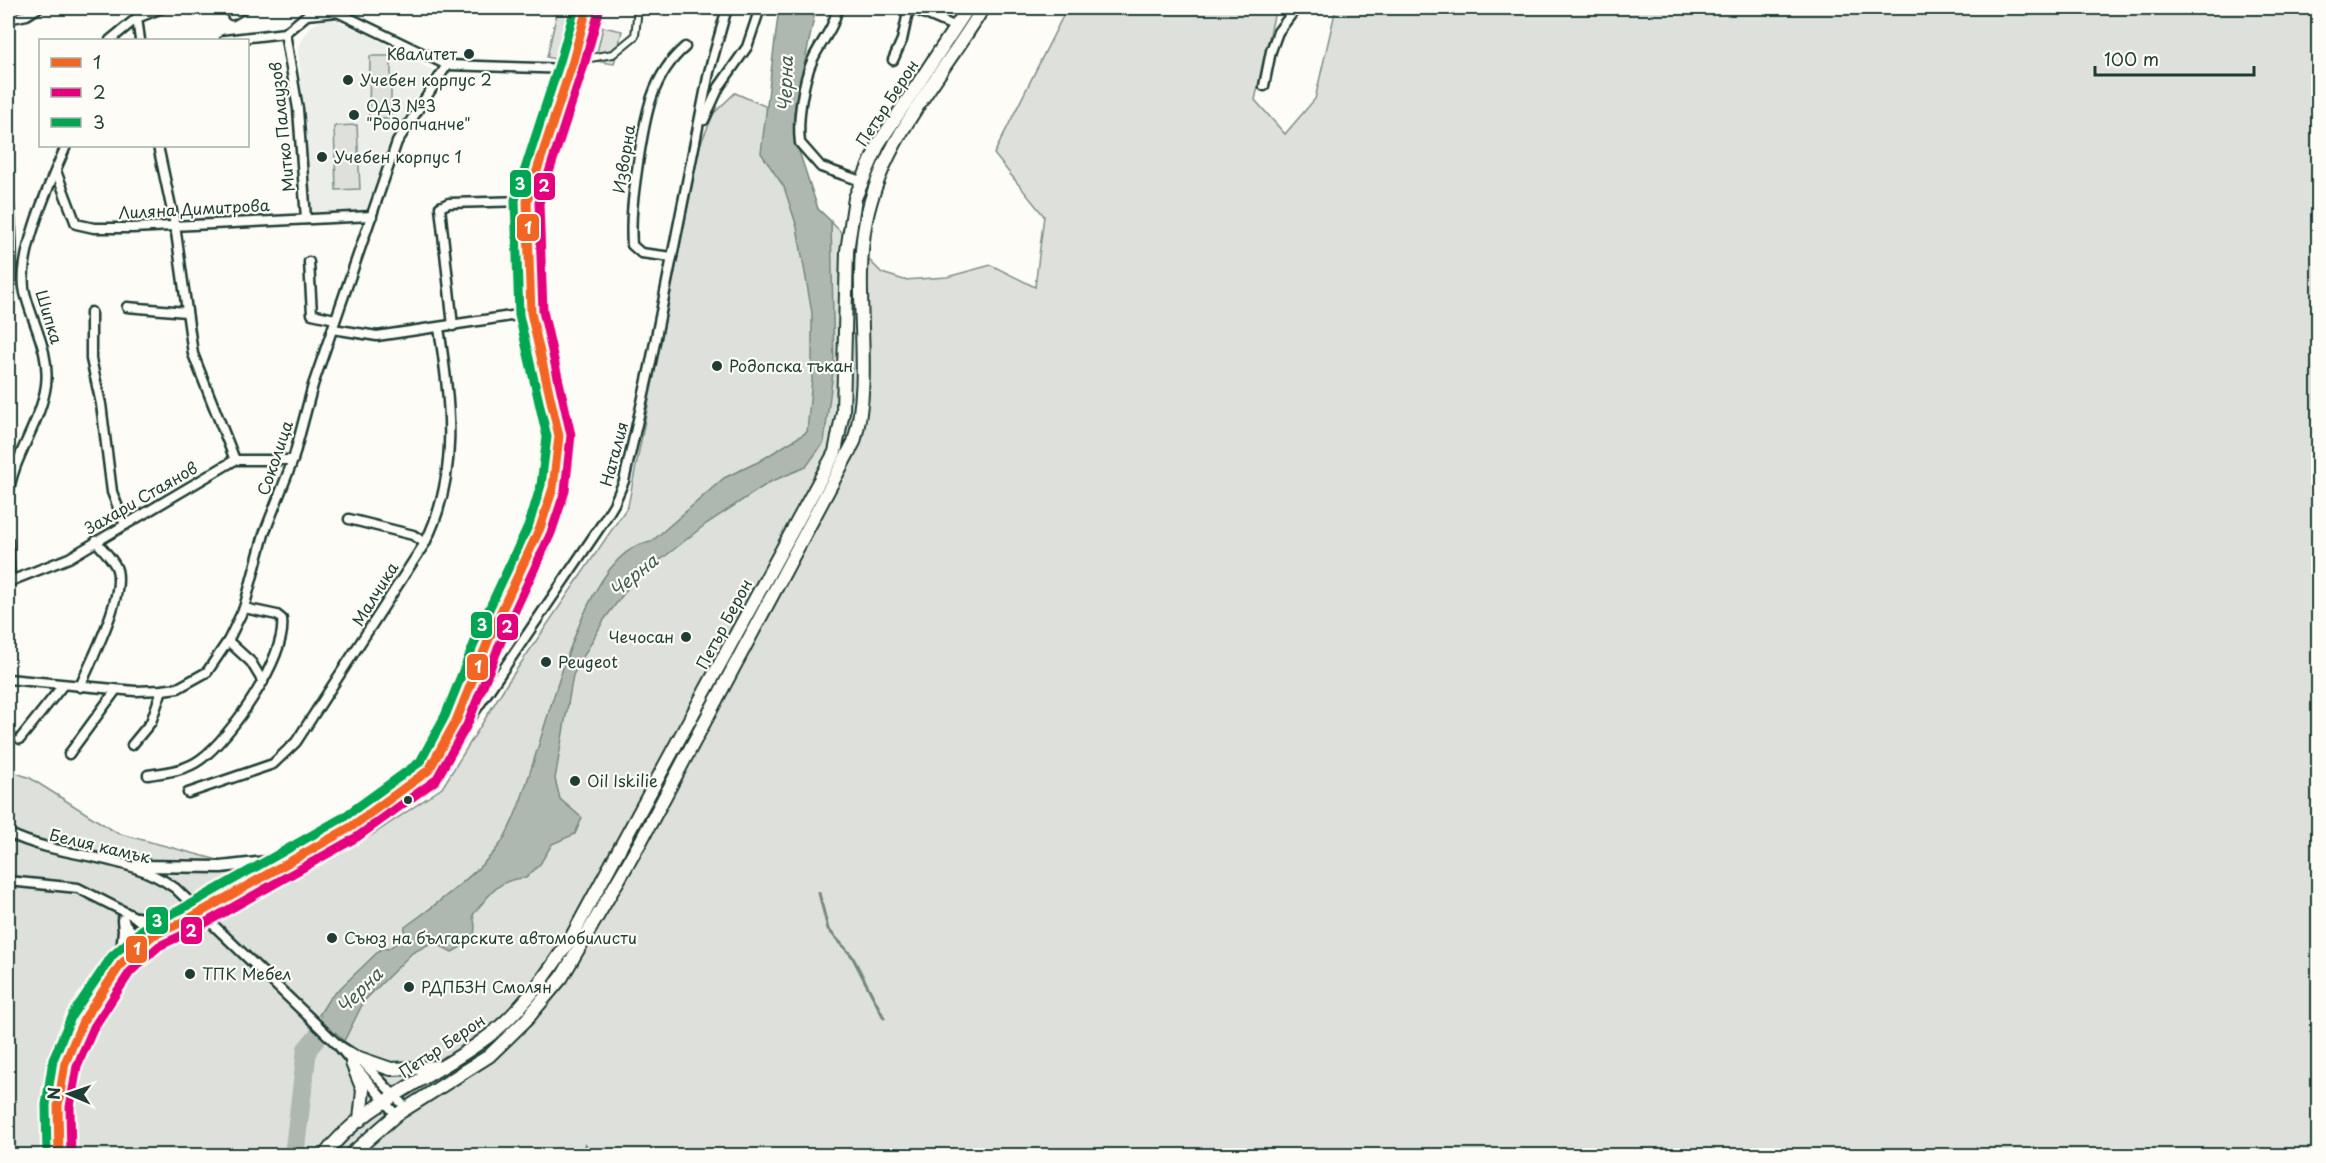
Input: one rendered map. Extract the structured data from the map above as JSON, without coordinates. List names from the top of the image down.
{
  "streets": {
    "main road": ["Петър Берон"],
    "street": [
      "Митко Палаузов",
      "Изворна",
      "Лиляна Димитрова",
      "Шипка",
      "Наталия",
      "Соколица",
      "Захари Стаянов",
      "Малчика",
      "Белия камък"
    ]
  },
  "crossings": [
    ["Петър Берон", "Белия камък"],
    ["Митко Палаузов", "Лиляна Димитрова"],
    ["Изворна", "Наталия"],
    ["Лиляна Димитрова", "Шипка"],
    ["Лиляна Димитрова", "Соколица"]
  ],
  "water": ["Черна"],
  "places": [
    "Квалитет",
    "Учебен корпус 2",
    "ОДЗ №3 \"Родопчанче\"",
    "Учебен корпус 1",
    "Родопска тъкан",
    "Чечосан",
    "Peugeot",
    "Oil Iskilie",
    "Съюз на българските автомобилисти",
    "ТПК Мебел",
    "РДПБЗН Смолян"
  ],
  "lines": ["transit line 1", "transit line 3", "transit line 2"],
  "legend": ["1", "2", "3"],
  "scale_bar": "100 m",
  "north": "left"
}
